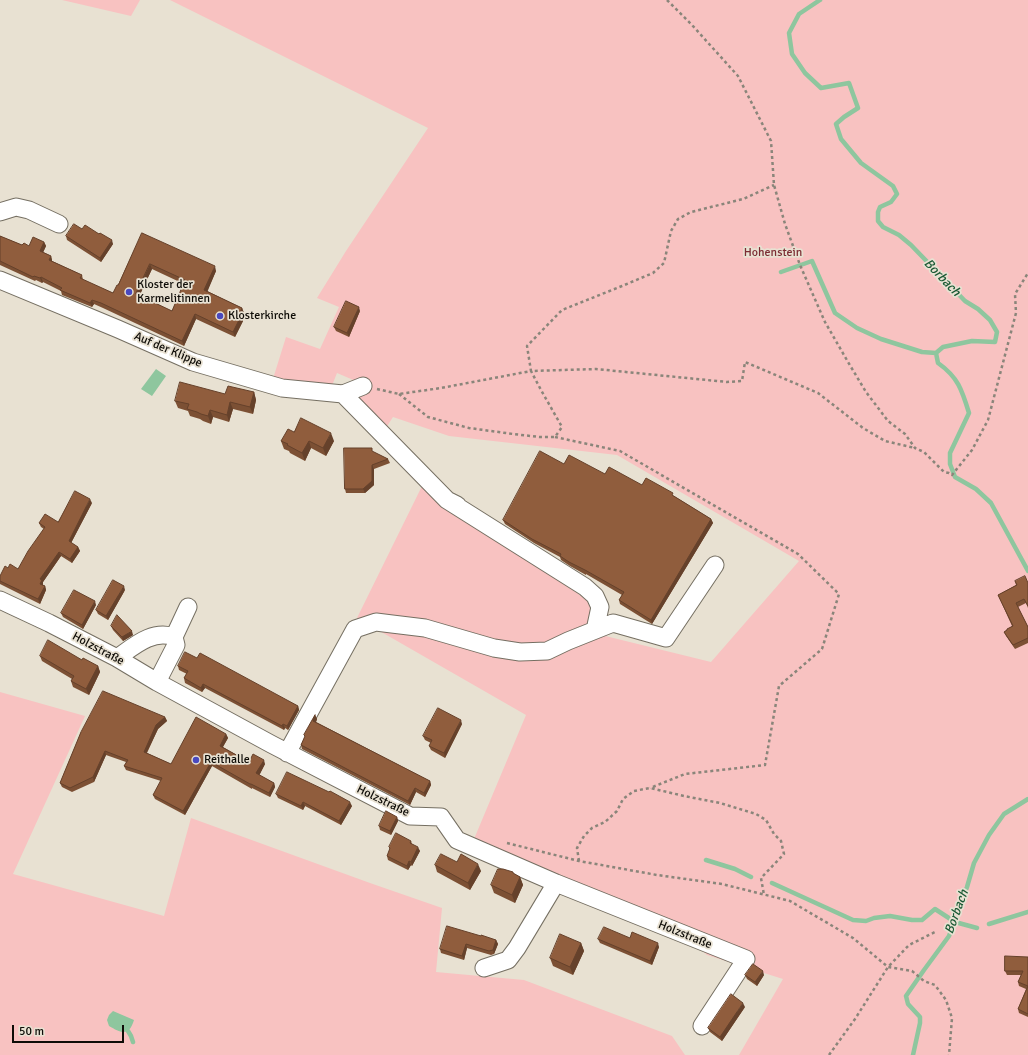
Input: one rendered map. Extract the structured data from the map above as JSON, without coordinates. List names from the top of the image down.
{
  "streets": {
    "street": ["Auf der Klippe", "Holzstraße"]
  },
  "water": ["Borbach"],
  "parks": ["Hohenstein"],
  "places": ["Kloster der Karmelitinnen", "Klosterkirche", "Reithalle"],
  "scale_bar": "50 m"
}
